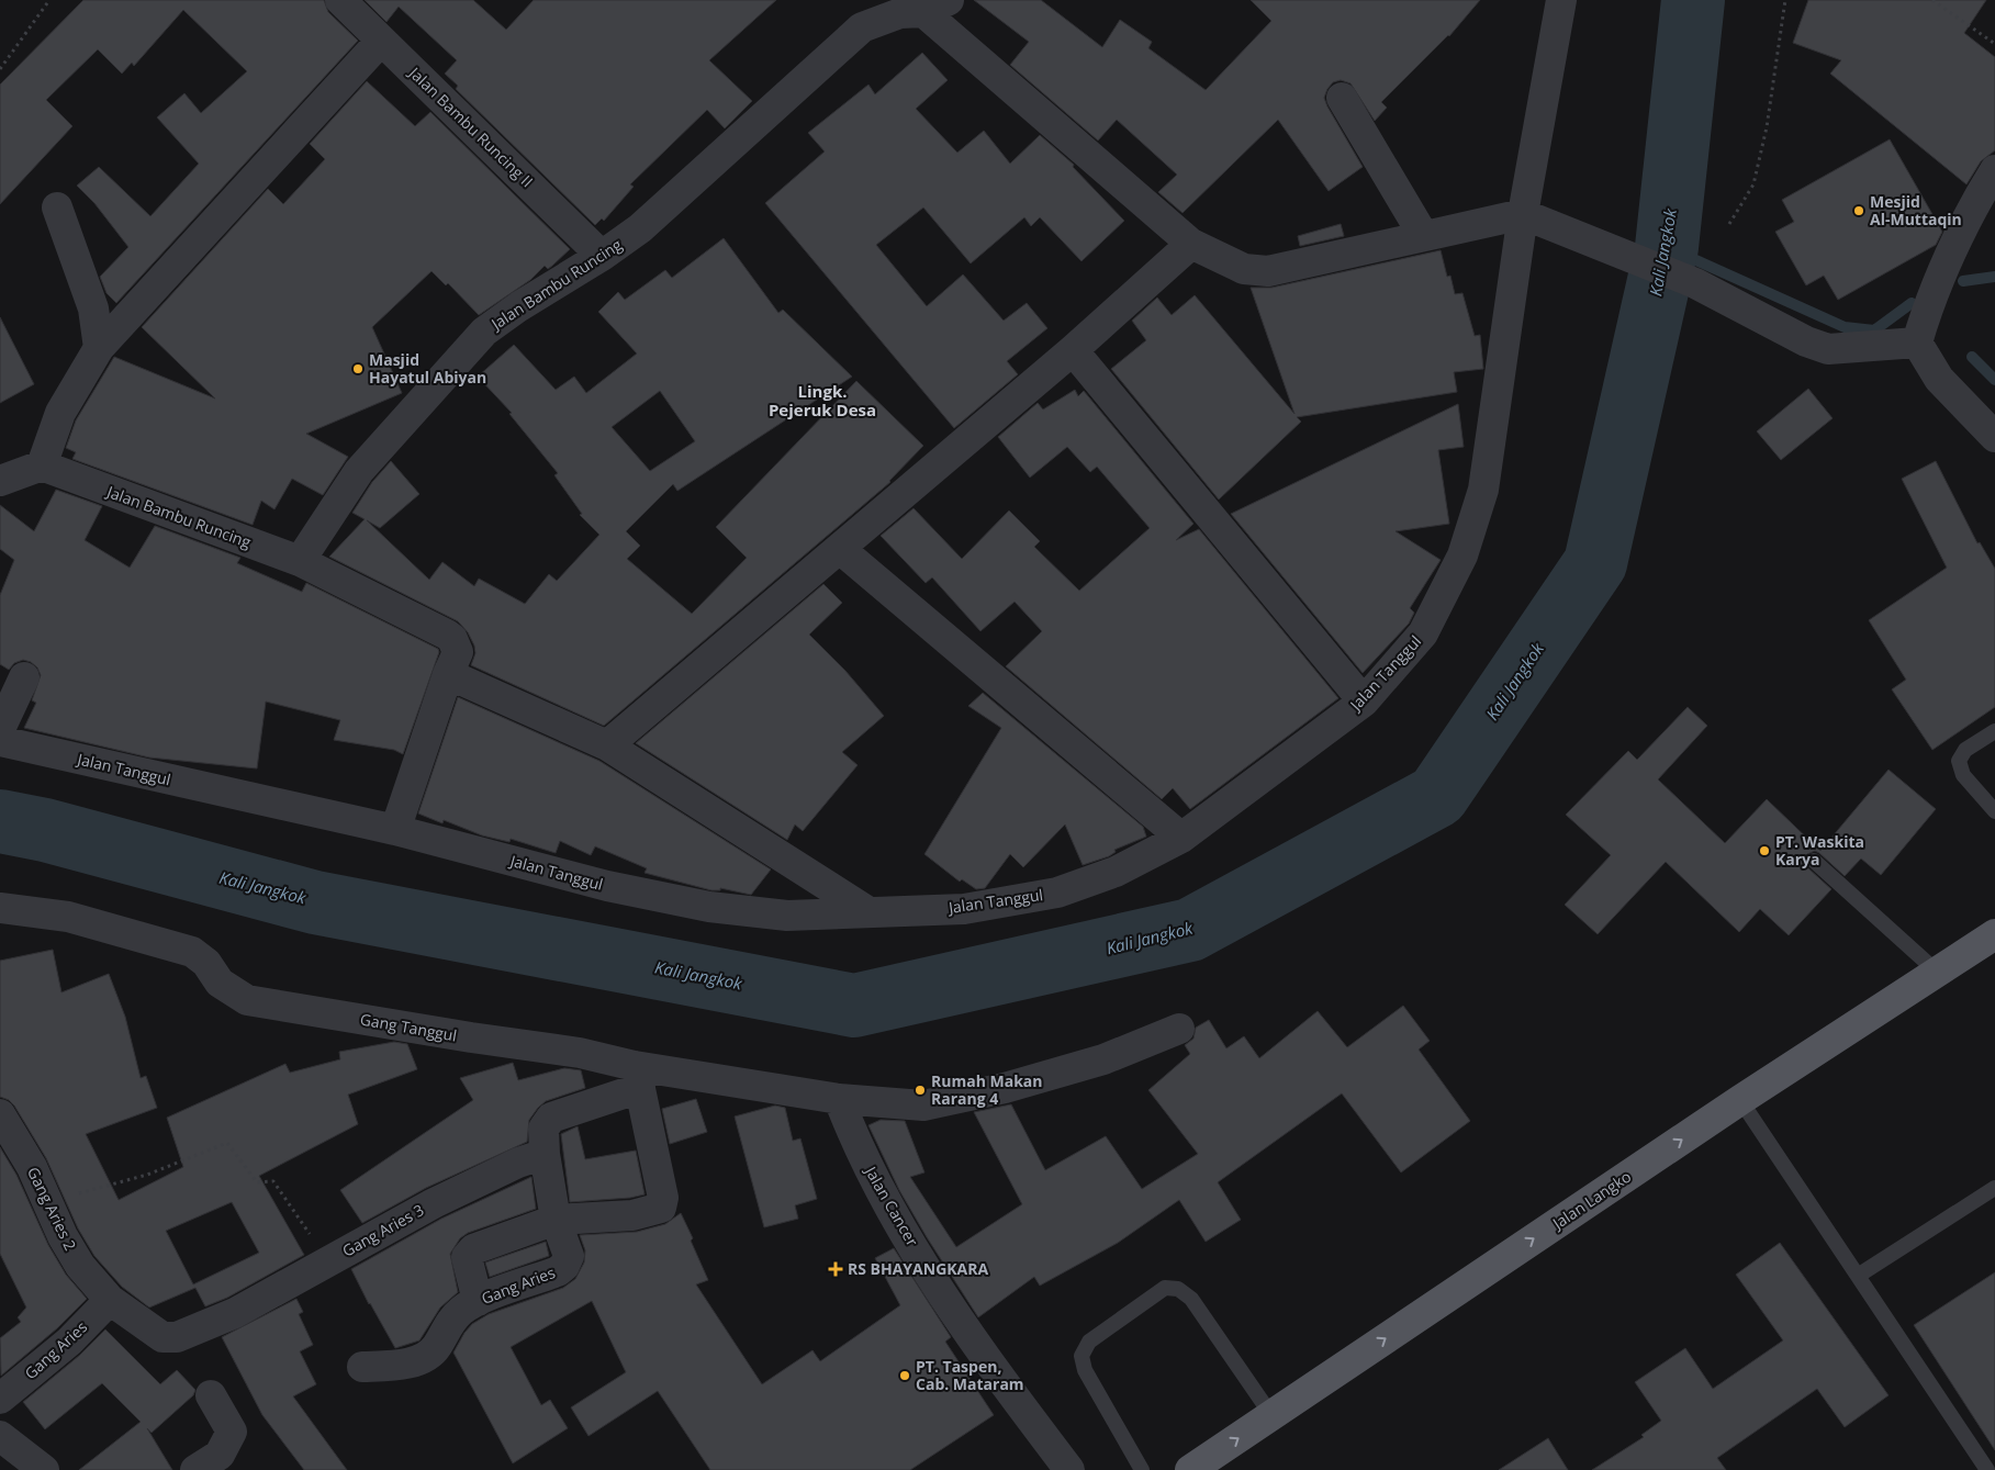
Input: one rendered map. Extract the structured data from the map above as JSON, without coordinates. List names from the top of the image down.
{
  "streets": {
    "main road": ["Jalan Langko"],
    "street": [
      "Jalan Bambu Runcing II",
      "Jalan Bambu Runcing",
      "Jalan Tanggul",
      "Gang Tanggul",
      "Jalan Cancer",
      "Gang Aries 2",
      "Gang Aries 3",
      "Gang Aries"
    ]
  },
  "crossings": [
    ["Jalan Bambu Runcing II", "Jalan Bambu Runcing"],
    ["Gang Tanggul", "Jalan Cancer"],
    ["Gang Aries 2", "Gang Aries 3"],
    ["Gang Aries 2", "Gang Aries"],
    ["Gang Aries 3", "Gang Aries"]
  ],
  "one_way": ["Jalan Langko"],
  "districts": ["Lingk. Pejeruk Desa"],
  "water": ["Kali Jangkok"],
  "places": {
    "other": [
      "Mesjid Al-Muttaqin",
      "Masjid Hayatul Abiyan",
      "PT. Waskita Karya",
      "Rumah Makan Rarang 4",
      "PT. Taspen, Cab. Mataram"
    ],
    "health": ["RS BHAYANGKARA"]
  }
}
